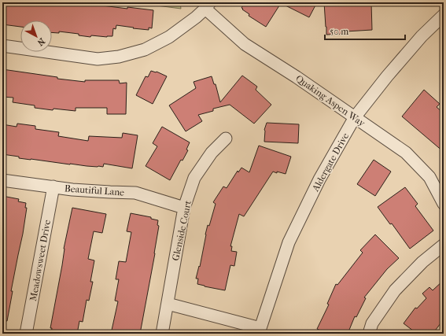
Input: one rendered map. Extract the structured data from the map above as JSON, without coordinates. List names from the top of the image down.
{
  "streets": {
    "street": [
      "Quaking Aspen Way",
      "Aldergate Drive",
      "Beautiful Lane",
      "Glenside Court",
      "Meadowsweet Drive"
    ]
  },
  "crossings": [
    ["Quaking Aspen Way", "Aldergate Drive"],
    ["Beautiful Lane", "Glenside Court"],
    ["Beautiful Lane", "Meadowsweet Drive"]
  ],
  "scale_bar": "50 m",
  "north": "bottom right"
}
